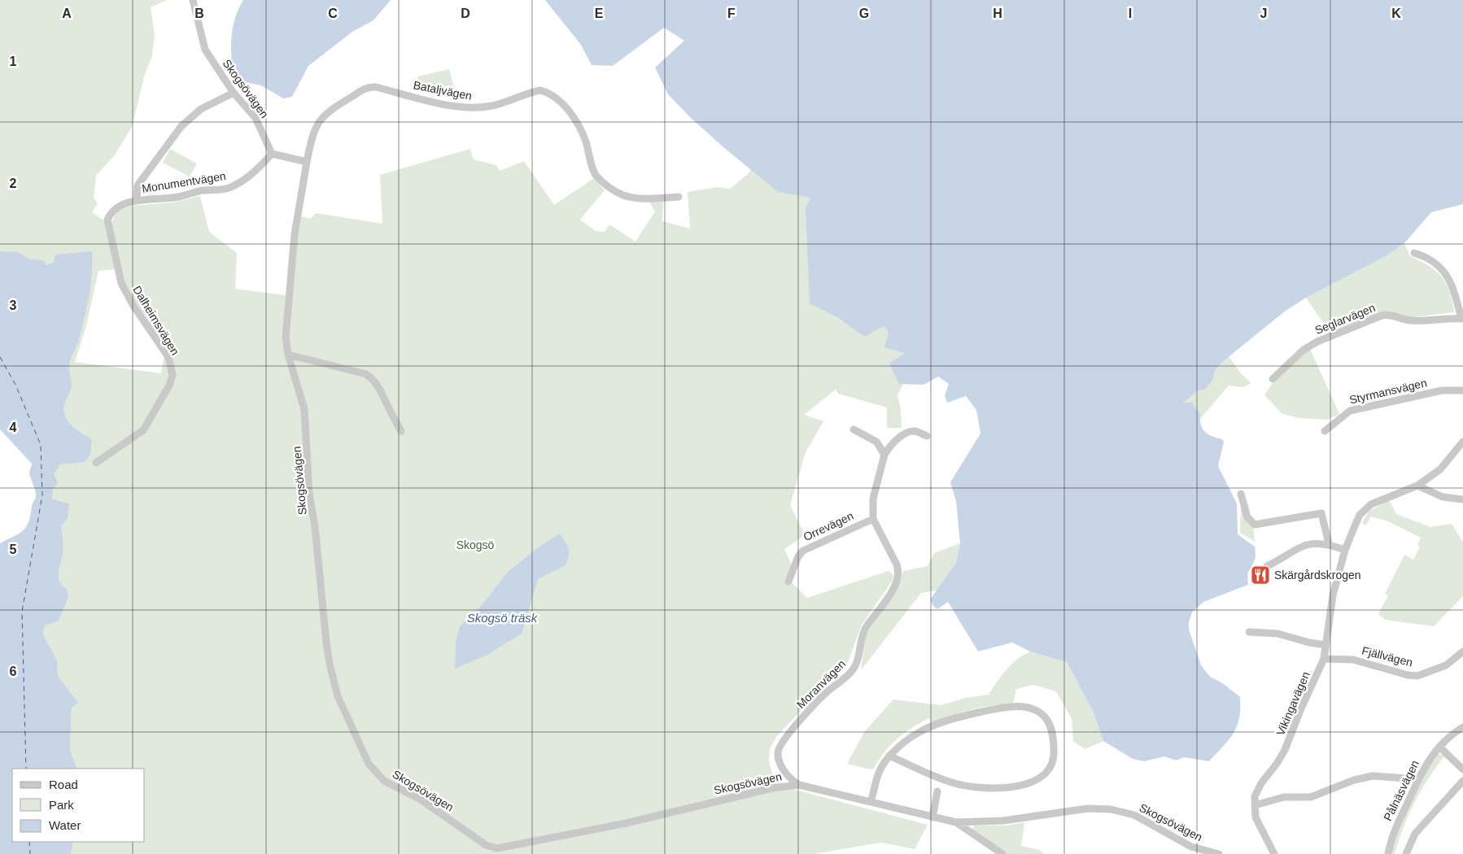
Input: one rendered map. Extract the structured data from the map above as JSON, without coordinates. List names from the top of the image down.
{
  "streets": {
    "street": [
      "Skogsövägen",
      "Bataljvägen",
      "Monumentvägen",
      "Seglarvägen",
      "Dalheimsvägen",
      "Styrmansvägen",
      "Orrevägen",
      "Fjällvägen",
      "Moranvägen",
      "Vikingavägen",
      "Pålnäsvägen"
    ]
  },
  "crossings": [
    ["Skogsövägen", "Bataljvägen"],
    ["Skogsövägen", "Monumentvägen"],
    ["Skogsövägen", "Moranvägen"],
    ["Monumentvägen", "Dalheimsvägen"],
    ["Orrevägen", "Moranvägen"],
    ["Fjällvägen", "Vikingavägen"]
  ],
  "water": ["Skogsö träsk"],
  "parks": ["Skogsö"],
  "places": {
    "restaurant": ["Skärgårdskrogen"]
  },
  "legend": ["Road", "Park", "Water"],
  "grid": {
    "columns": [
      "A",
      "B",
      "C",
      "D",
      "E",
      "F",
      "G",
      "H",
      "I",
      "J",
      "K"
    ],
    "rows": [
      "1",
      "2",
      "3",
      "4",
      "5",
      "6"
    ]
  }
}
